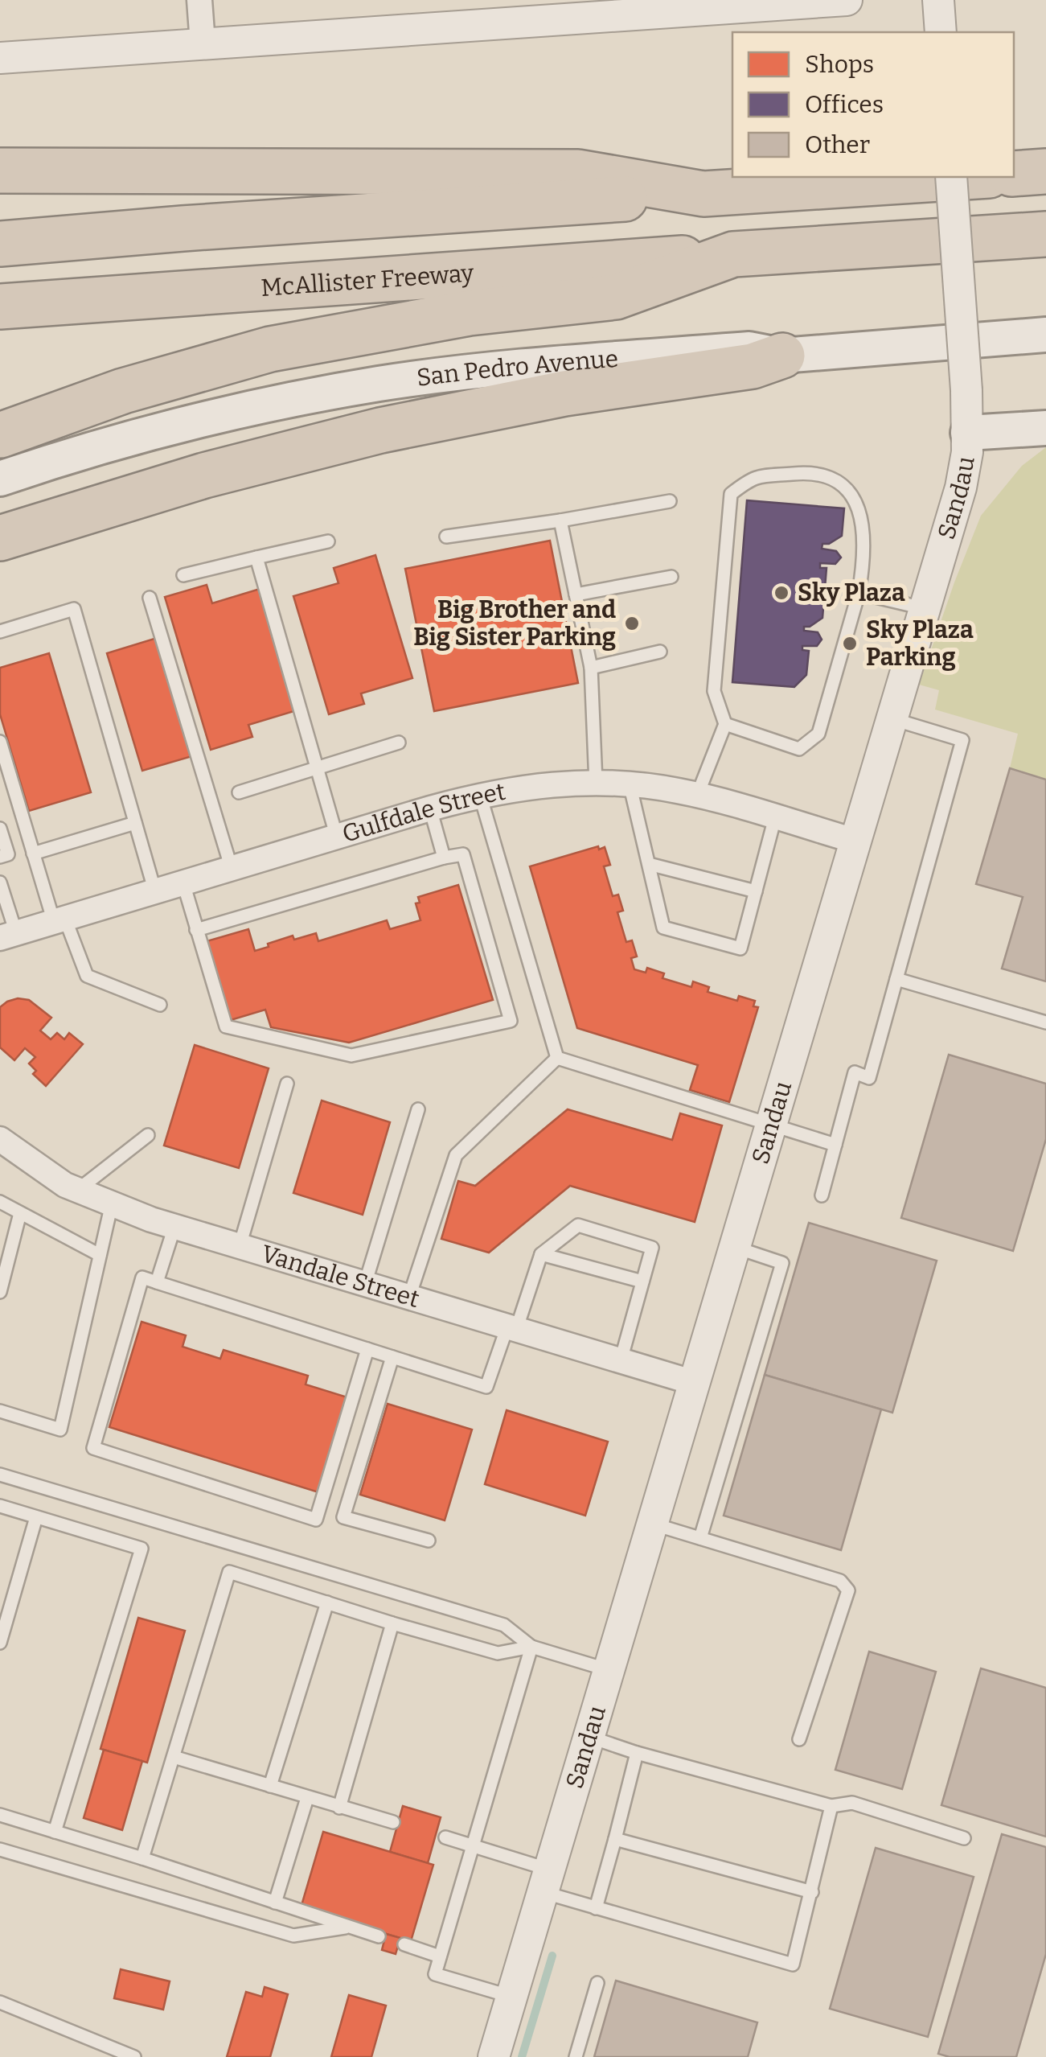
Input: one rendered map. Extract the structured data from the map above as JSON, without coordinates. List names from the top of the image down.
{
  "streets": {
    "highway": ["McAllister Freeway"],
    "main road": ["San Pedro Avenue"],
    "street": ["Sandau", "Gulfdale Street", "Vandale Street"]
  },
  "crossings": [
    ["Sandau", "Gulfdale Street"],
    ["Sandau", "Vandale Street"]
  ],
  "places": ["Sky Plaza", "Big Brother and Big Sister Parking", "Sky Plaza Parking"],
  "legend": ["Shops", "Offices", "Other"]
}
